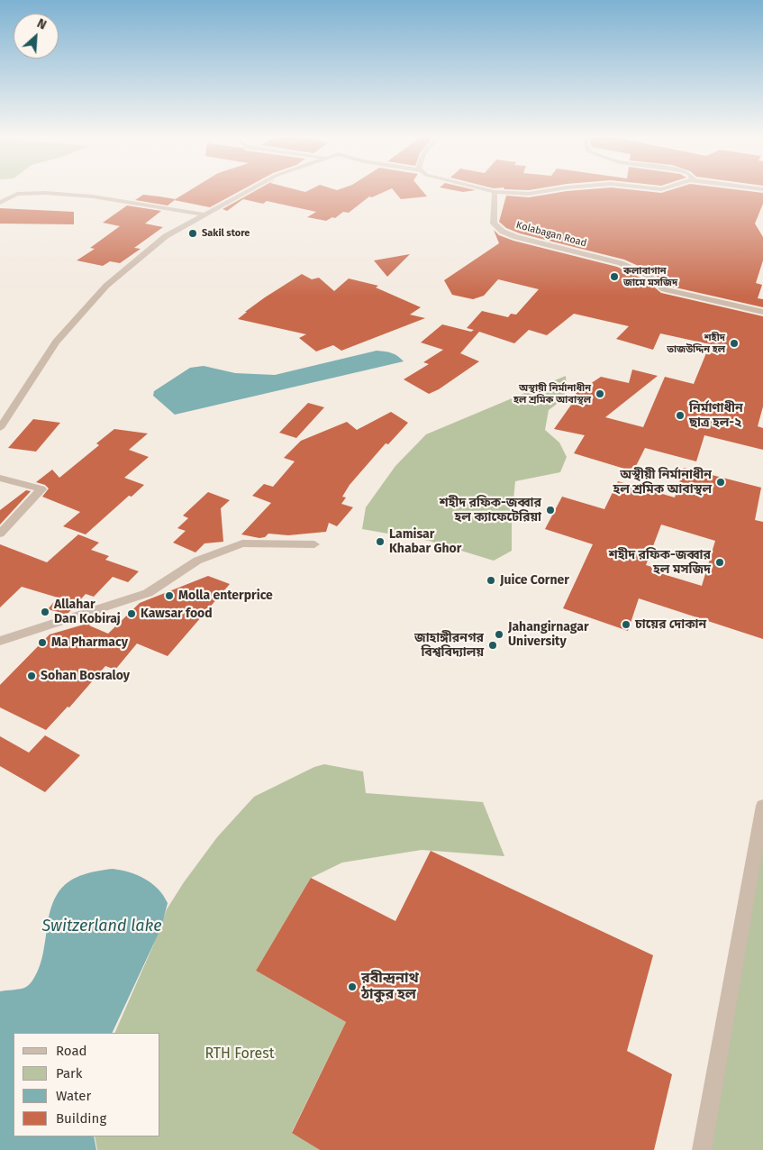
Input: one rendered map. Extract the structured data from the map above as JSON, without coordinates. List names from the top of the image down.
{
  "streets": {
    "street": ["Kolabagan Road"]
  },
  "water": ["Switzerland lake"],
  "parks": ["RTH Forest"],
  "places": [
    "Sakil store",
    "কলাবাগান জামে মসজিদ",
    "শহীদ তাজউদ্দিন হল",
    "অস্থায়ী নির্মানাধীন হল শ্রমিক আবাস্থল",
    "নির্মাণাধীন ছাত্র হল-২",
    "অস্থীয়ী নির্মানাধীন হল শ্রমিক আবাস্থল",
    "শহীদ রফিক-জব্বার হল ক্যাফেটেরিয়া",
    "Lamisar Khabar Ghor",
    "শহীদ রফিক-জব্বার হল মসজিদ",
    "Juice Corner",
    "Molla enterprice",
    "Allahar Dan Kobiraj",
    "Kawsar food",
    "চায়ের দোকান",
    "Jahangirnagar University",
    "Ma Pharmacy",
    "জাহাঙ্গীরনগর বিশ্ববিদ্যালয়",
    "Sohan Bosraloy",
    "রবীন্দ্রনাথ ঠাকুর হল"
  ],
  "legend": [
    "Road",
    "Park",
    "Water",
    "Building"
  ],
  "north": "top right"
}
